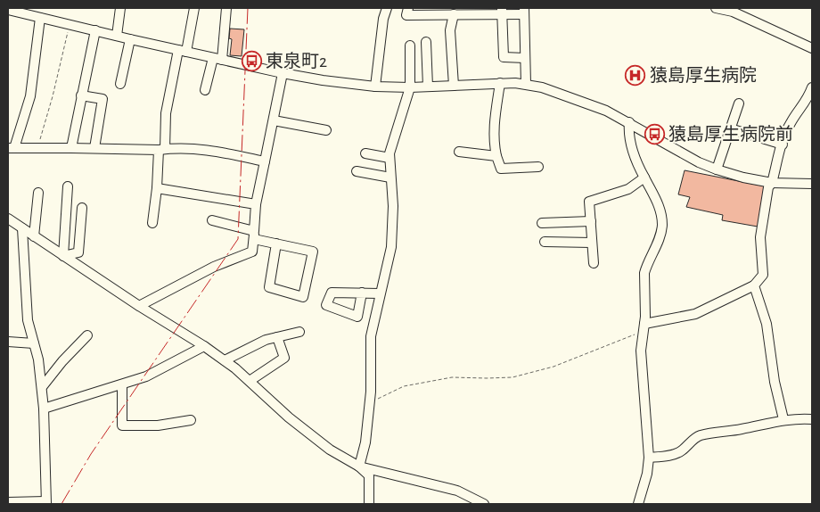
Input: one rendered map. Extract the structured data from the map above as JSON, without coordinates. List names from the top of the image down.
{
  "places": {
    "bus stop": ["東泉町2", "猿島厚生病院前"],
    "hospital": ["猿島厚生病院"]
  }
}
